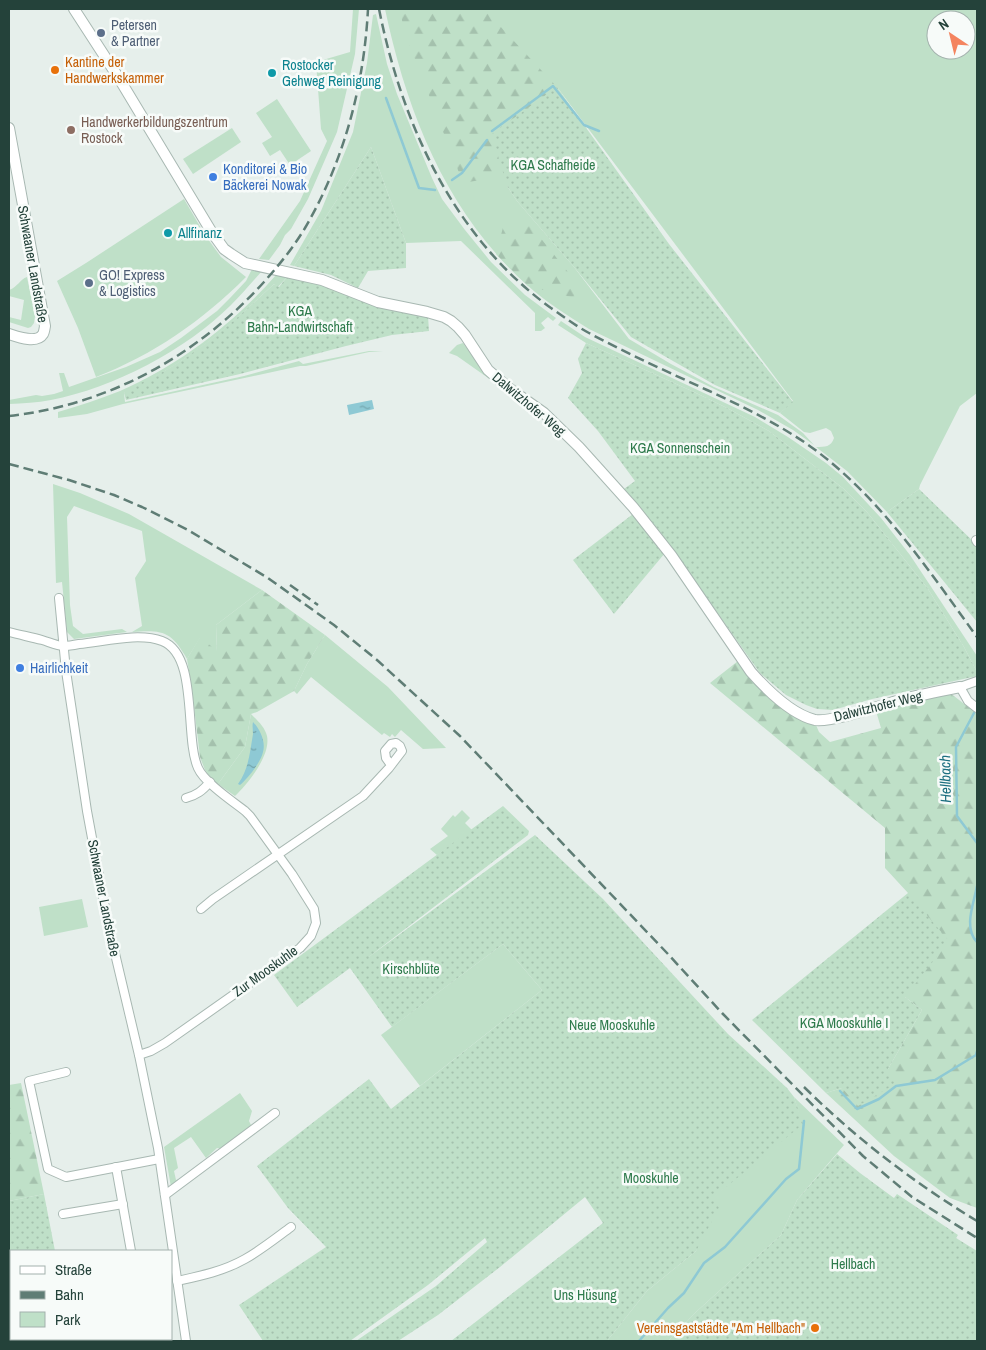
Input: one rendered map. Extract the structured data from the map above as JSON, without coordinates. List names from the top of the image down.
{
  "streets": {
    "street": ["Schwaaner Landstraße", "Dalwitzhofer Weg", "Zur Mooskuhle"]
  },
  "crossings": [
    ["Schwaaner Landstraße", "Zur Mooskuhle"]
  ],
  "water": ["Hellbach"],
  "parks": [
    "KGA Schafheide",
    "KGA Bahn-Landwirtschaft",
    "KGA Sonnenschein",
    "Kirschblüte",
    "KGA Mooskuhle I",
    "Neue Mooskuhle",
    "Mooskuhle",
    "Hellbach",
    "Uns Hüsung"
  ],
  "places": [
    "Petersen & Partner",
    "Kantine der Handwerkskammer",
    "Rostocker Gehweg Reinigung",
    "Handwerkerbildungszentrum Rostock",
    "Konditorei & Bio Bäckerei Nowak",
    "Allfinanz",
    "GO! Express & Logistics",
    "Hairlichkeit",
    "Vereinsgaststädte \"Am Hellbach\""
  ],
  "legend": ["Straße", "Bahn", "Park"],
  "north": "top left"
}
